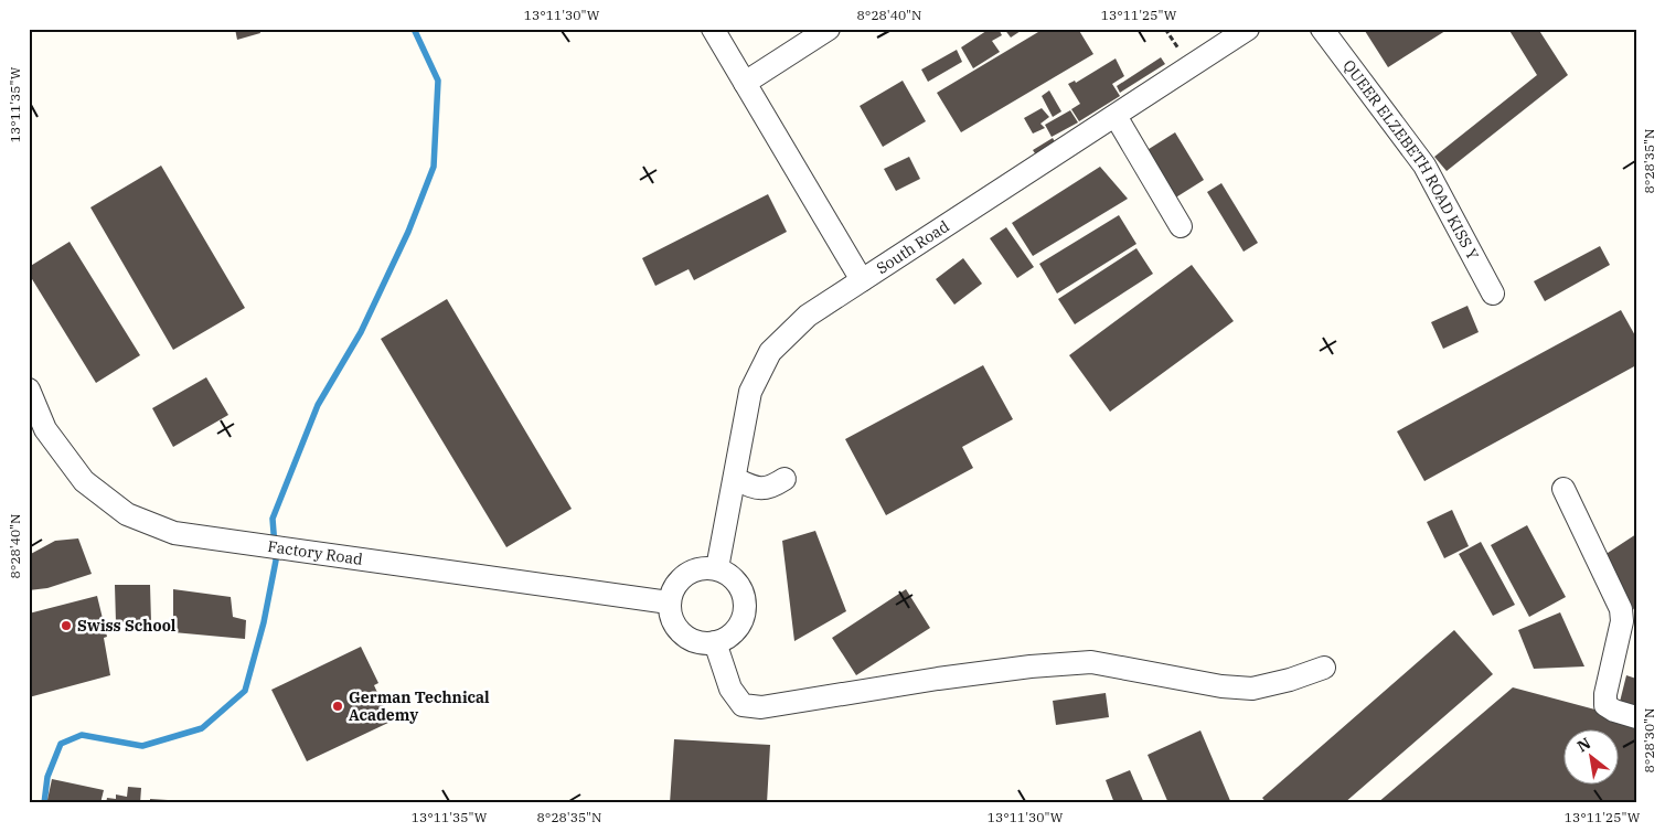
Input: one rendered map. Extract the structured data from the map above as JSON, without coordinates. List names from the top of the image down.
{
  "streets": {
    "street": ["QUEER ELZEBETH ROAD KISS Y", "South Road", "Factory Road"]
  },
  "crossings": [
    ["South Road", "Factory Road"]
  ],
  "places": ["Swiss School", "German Technical Academy"],
  "north": "top left",
  "coordinates": [
    "13°11'30\"W",
    "8°28'40\"N",
    "13°11'25\"W",
    "13°11'35\"W",
    "8°28'35\"N",
    "8°28'30\"N"
  ]
}
